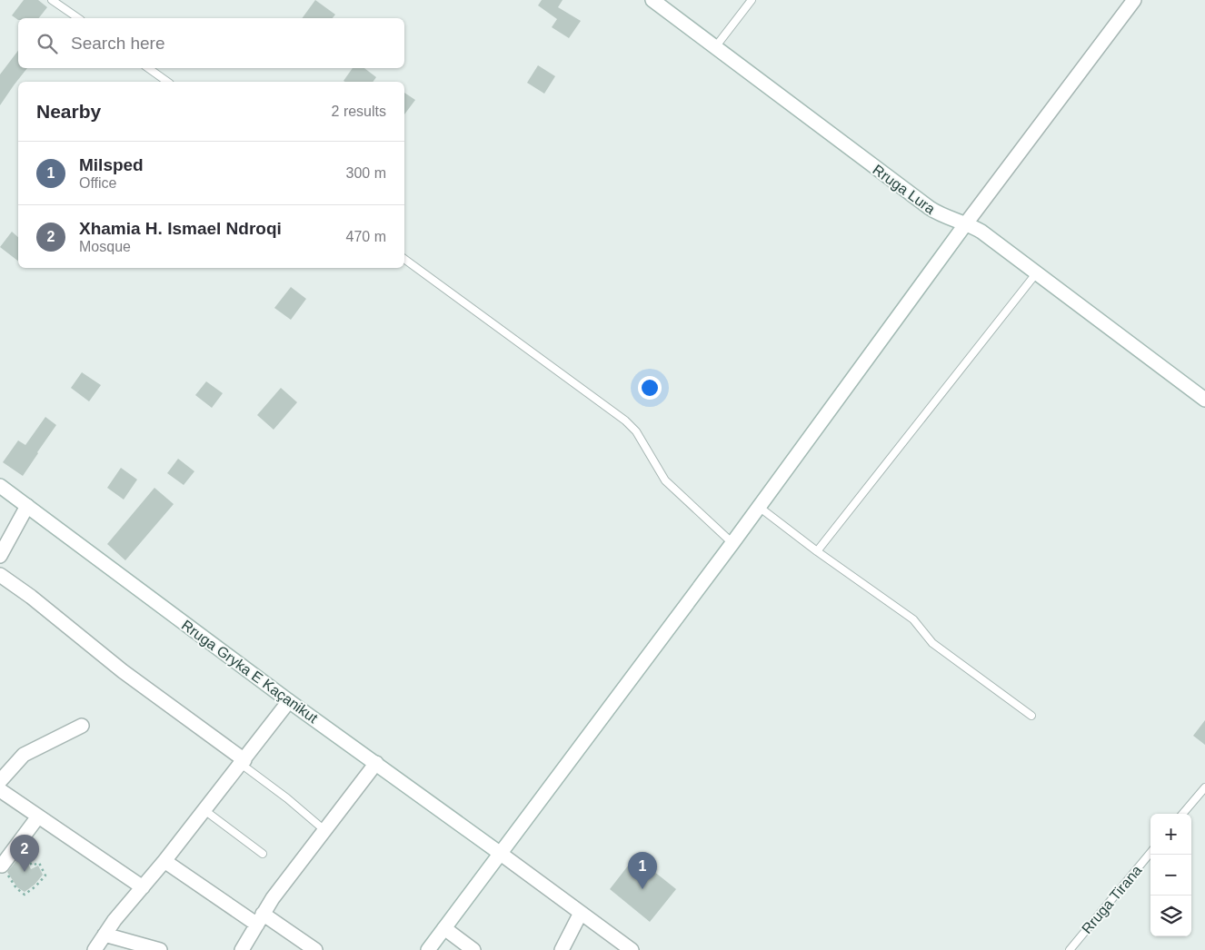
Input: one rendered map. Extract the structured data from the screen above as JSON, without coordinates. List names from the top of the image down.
{
  "streets": {
    "street": ["Rruga Lura", "Rruga Gryka E Kaçanikut"],
    "lane": ["Rruga Tirana"]
  },
  "page": {
    "search": "Search here",
    "heading": ["Nearby", "2 results"],
    "list": [
      {
        "mark": "1",
        "name": "Milsped",
        "note": "Office",
        "value": "300 m"
      },
      {
        "mark": "2",
        "name": "Xhamia H. Ismael Ndroqi",
        "note": "Mosque",
        "value": "470 m"
      }
    ],
    "map_buttons": ["+", "−"],
    "pins": ["2", "1"]
  }
}
